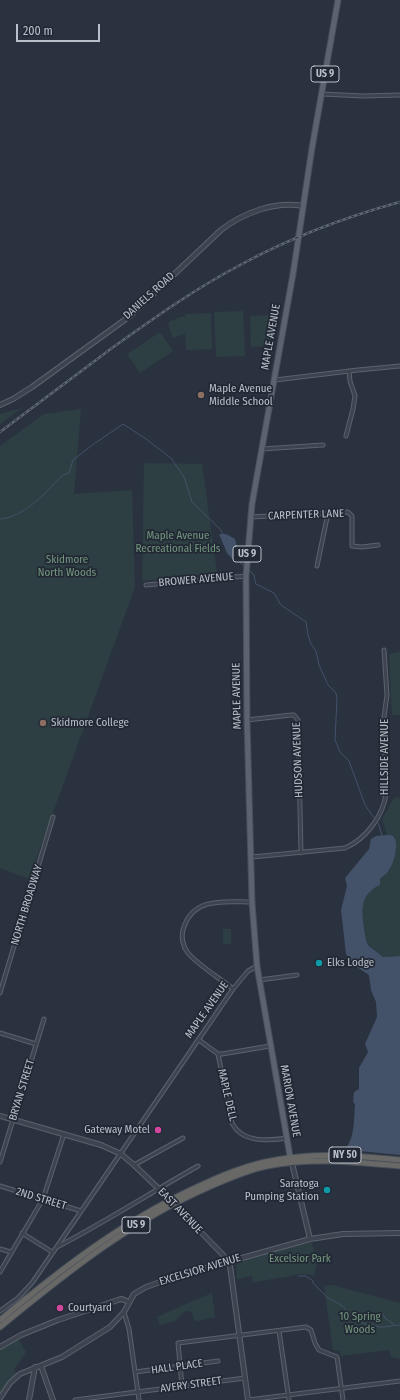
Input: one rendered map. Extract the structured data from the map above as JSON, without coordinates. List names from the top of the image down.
{
  "streets": {
    "highway": ["US 9", "NY 50"],
    "main road": ["MAPLE AVENUE", "MARION AVENUE"],
    "street": [
      "DANIELS ROAD",
      "CARPENTER LANE",
      "BROWER AVENUE",
      "HILLSIDE AVENUE",
      "HUDSON AVENUE",
      "NORTH BROADWAY",
      "BRYAN STREET",
      "MAPLE DELL",
      "2ND STREET",
      "EAST AVENUE",
      "EXCELSIOR AVENUE",
      "HALL PLACE",
      "AVERY STREET"
    ]
  },
  "crossings": [
    ["US 9", "MARION AVENUE"],
    ["US 9", "NY 50"],
    ["US 9", "EAST AVENUE"],
    ["DANIELS ROAD", "MAPLE AVENUE"],
    ["MAPLE AVENUE", "CARPENTER LANE"],
    ["MAPLE AVENUE", "BROWER AVENUE"],
    ["MAPLE AVENUE", "HILLSIDE AVENUE"],
    ["MAPLE AVENUE", "HUDSON AVENUE"],
    ["MAPLE AVENUE", "MAPLE DELL"],
    ["MAPLE AVENUE", "MARION AVENUE"],
    ["MAPLE AVENUE", "2ND STREET"],
    ["MAPLE AVENUE", "EAST AVENUE"],
    ["HILLSIDE AVENUE", "HUDSON AVENUE"],
    ["BRYAN STREET", "EAST AVENUE"],
    ["MAPLE DELL", "MARION AVENUE"],
    ["MARION AVENUE", "NY 50"],
    ["MARION AVENUE", "EXCELSIOR AVENUE"],
    ["EAST AVENUE", "EXCELSIOR AVENUE"],
    ["EAST AVENUE", "AVERY STREET"]
  ],
  "parks": [
    "Maple Avenue Recreational Fields",
    "Skidmore North Woods",
    "Excelsior Park",
    "10 Spring Woods"
  ],
  "places": [
    "Maple Avenue Middle School",
    "Skidmore College",
    "Elks Lodge",
    "Gateway Motel",
    "Saratoga Pumping Station",
    "Courtyard"
  ],
  "scale_bar": "200 m"
}
